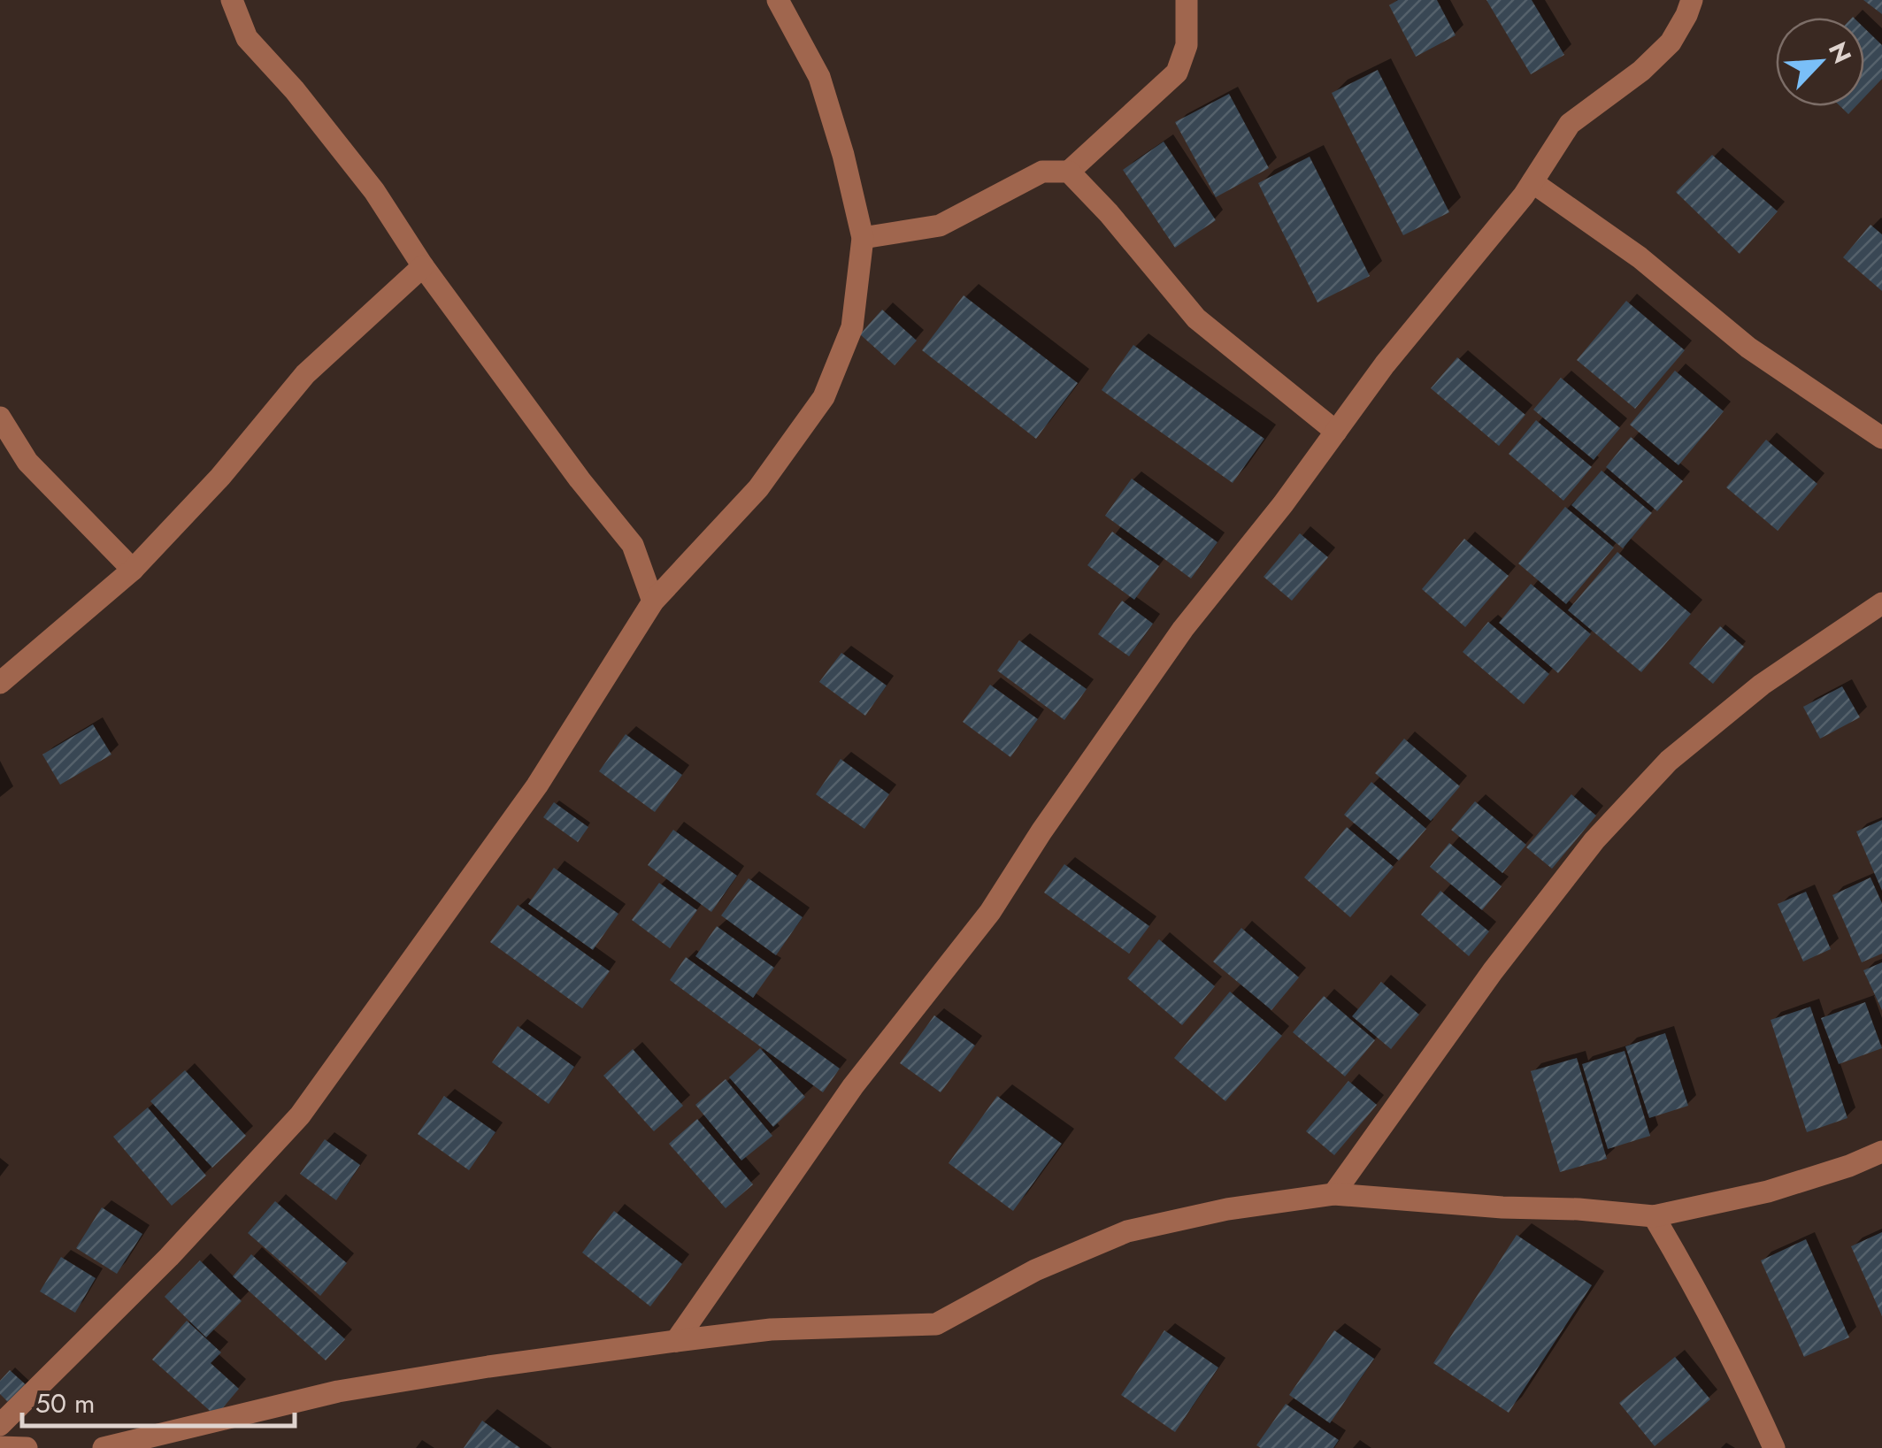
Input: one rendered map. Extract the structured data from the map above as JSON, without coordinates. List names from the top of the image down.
{
  "scale_bar": "50 m",
  "north": "top right"
}
